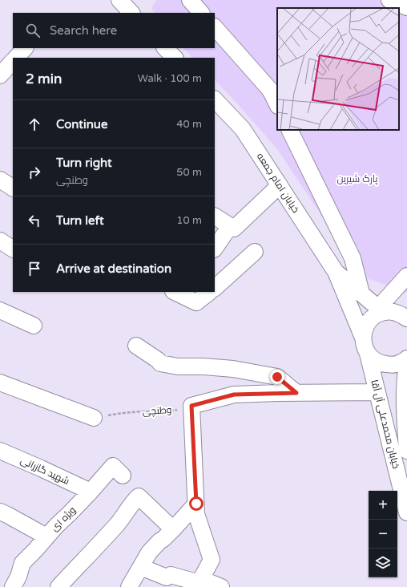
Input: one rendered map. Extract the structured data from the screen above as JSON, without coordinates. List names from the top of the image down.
{
  "streets": {
    "street": [
      "خیابان امام جمعه",
      "خیابان محمدعلی آل آقا",
      "شهید گازرانی",
      "ویژه ای"
    ],
    "path": ["وطنچی"]
  },
  "crossings": [
    ["خیابان امام جمعه", "خیابان محمدعلی آل آقا"],
    ["شهید گازرانی", "ویژه ای"]
  ],
  "parks": ["پارک شیرین"],
  "page": {
    "search": "Search here",
    "heading": ["2 min", "Walk · 100 m"],
    "list": [
      ["Continue", "40 m"],
      ["Turn right", "وطنچی", "50 m"],
      ["Turn left", "10 m"],
      "Arrive at destination"
    ],
    "map_buttons": ["+", "−"]
  }
}
